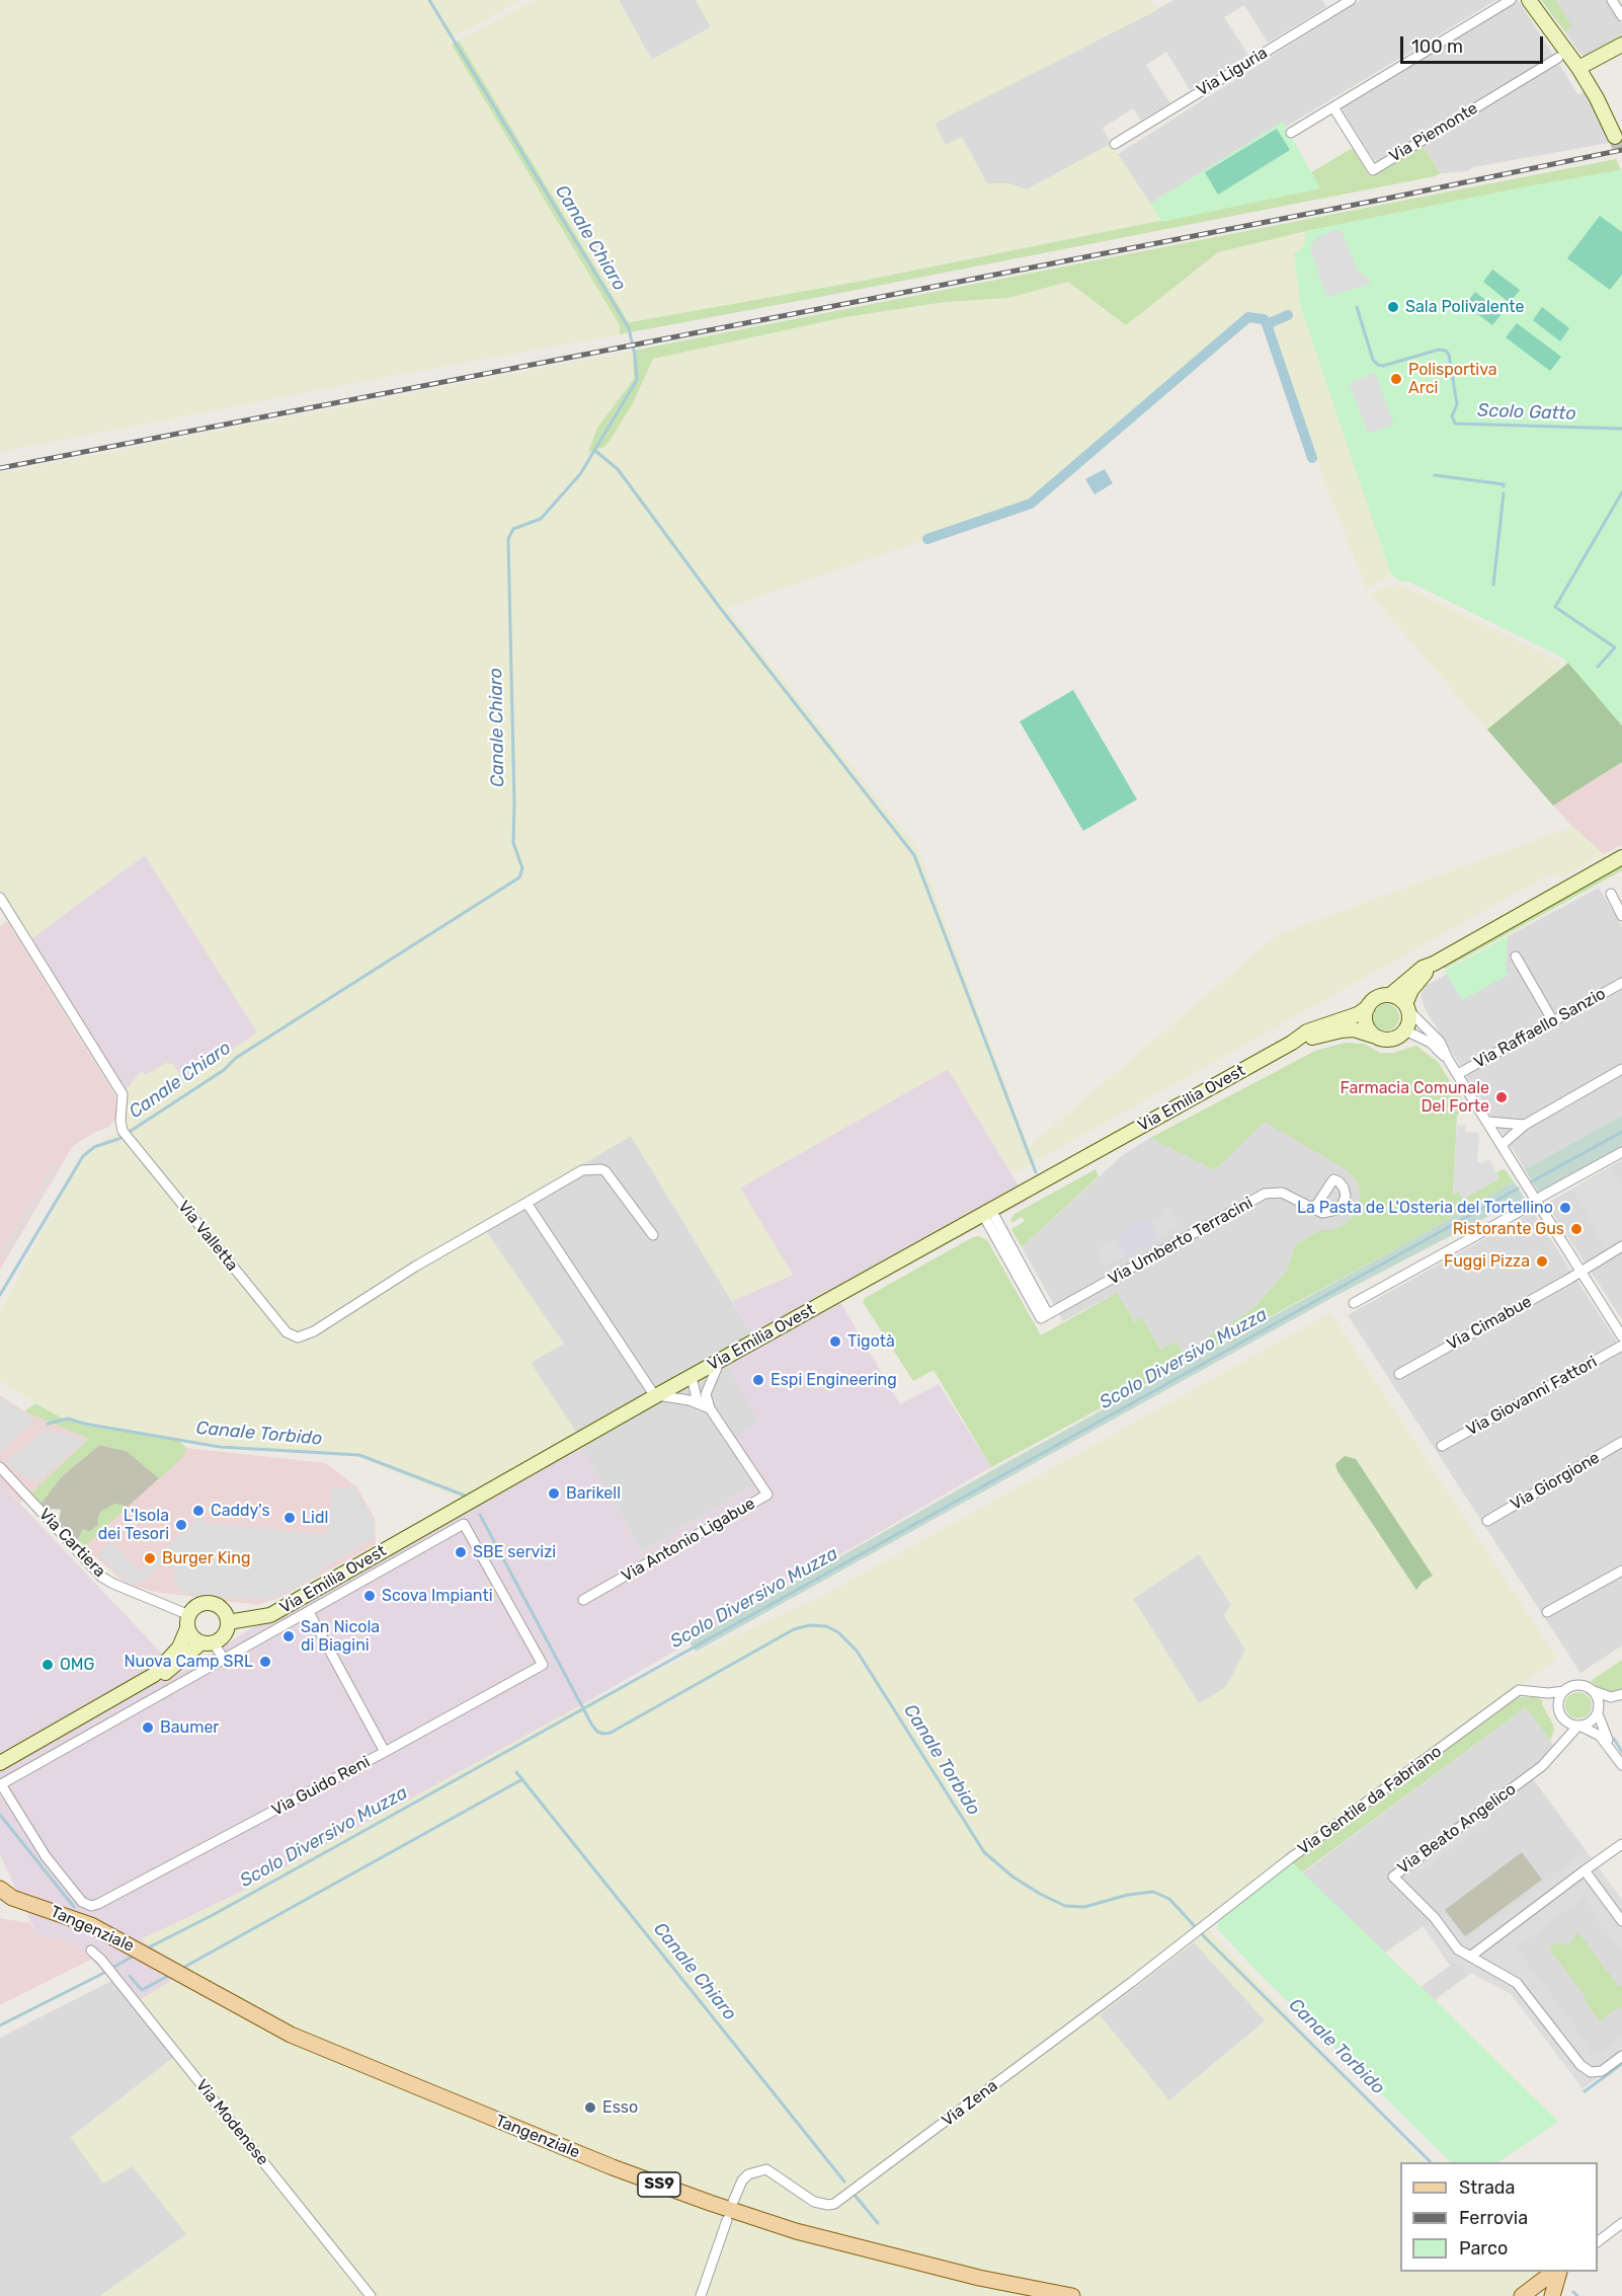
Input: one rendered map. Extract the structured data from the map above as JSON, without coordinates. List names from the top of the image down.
{
  "streets": {
    "main road": ["Via Emilia Ovest", "Tangenziale", "SS9"],
    "street": [
      "Via Liguria",
      "Via Piemonte",
      "Via Raffaello Sanzio",
      "Via Valletta",
      "Via Umberto Terracini",
      "Via Cimabue",
      "Via Giovanni Fattori",
      "Via Giorgione",
      "Via Antonio Ligabue",
      "Via Cartiera",
      "Via Guido Reni",
      "Via Gentile da Fabriano",
      "Via Beato Angelico",
      "Via Zena",
      "Via Modenese"
    ]
  },
  "crossings": [
    ["Via Emilia Ovest", "Via Umberto Terracini"],
    ["Via Emilia Ovest", "Via Antonio Ligabue"],
    ["Via Emilia Ovest", "Via Cartiera"],
    ["Via Emilia Ovest", "Via Guido Reni"],
    ["Via Gentile da Fabriano", "Via Beato Angelico"],
    ["Via Gentile da Fabriano", "Via Zena"]
  ],
  "water": [
    "Canale Chiaro",
    "Scolo Gatto",
    "Scolo Diversivo Muzza",
    "Canale Torbido"
  ],
  "places": [
    "Sala Polivalente",
    "Polisportiva Arci",
    "Farmacia Comunale Del Forte",
    "La Pasta de L'Osteria del Tortellino",
    "Ristorante Gus",
    "Fuggi Pizza",
    "Tigotà",
    "Espi Engineering",
    "Barikell",
    "Caddy's",
    "Lidl",
    "L'Isola dei Tesori",
    "SBE servizi",
    "Burger King",
    "Scova Impianti",
    "San Nicola di Biagini",
    "Nuova Camp SRL",
    "OMG",
    "Baumer",
    "Esso"
  ],
  "legend": ["Strada", "Ferrovia", "Parco"],
  "scale_bar": "100 m"
}
